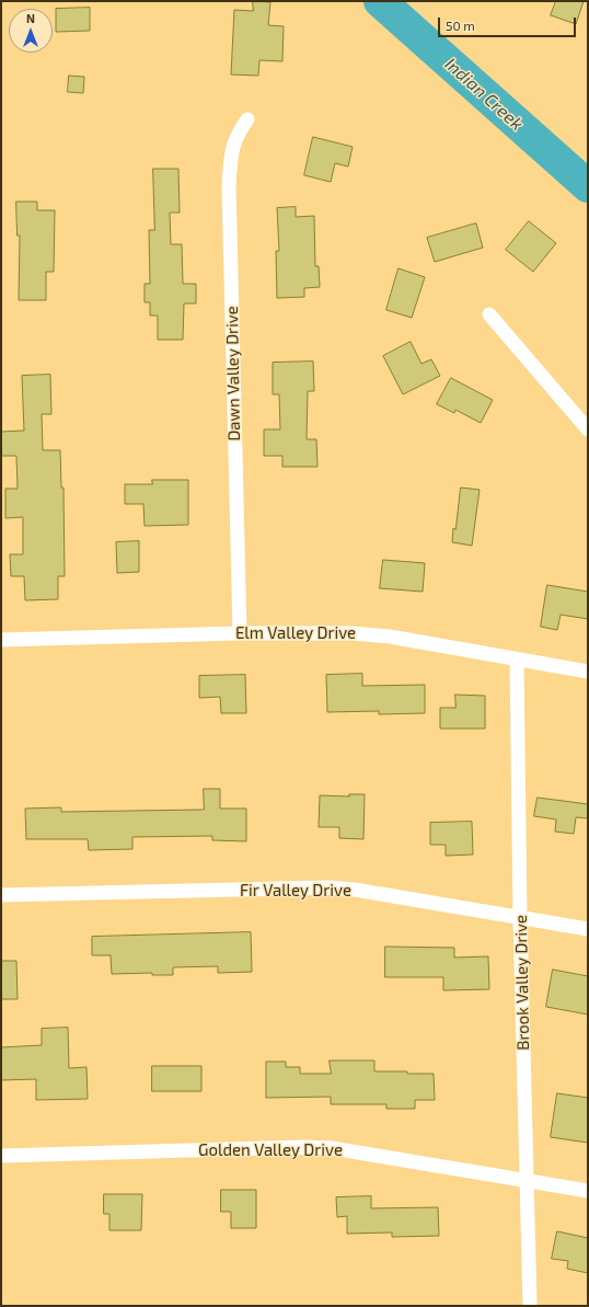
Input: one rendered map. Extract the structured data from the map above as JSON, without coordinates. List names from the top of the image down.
{
  "streets": {
    "street": [
      "Dawn Valley Drive",
      "Elm Valley Drive",
      "Fir Valley Drive",
      "Brook Valley Drive",
      "Golden Valley Drive"
    ]
  },
  "crossings": [
    ["Dawn Valley Drive", "Elm Valley Drive"],
    ["Elm Valley Drive", "Brook Valley Drive"],
    ["Fir Valley Drive", "Brook Valley Drive"],
    ["Brook Valley Drive", "Golden Valley Drive"]
  ],
  "water": ["Indian Creek"],
  "scale_bar": "50 m",
  "north": "top"
}
